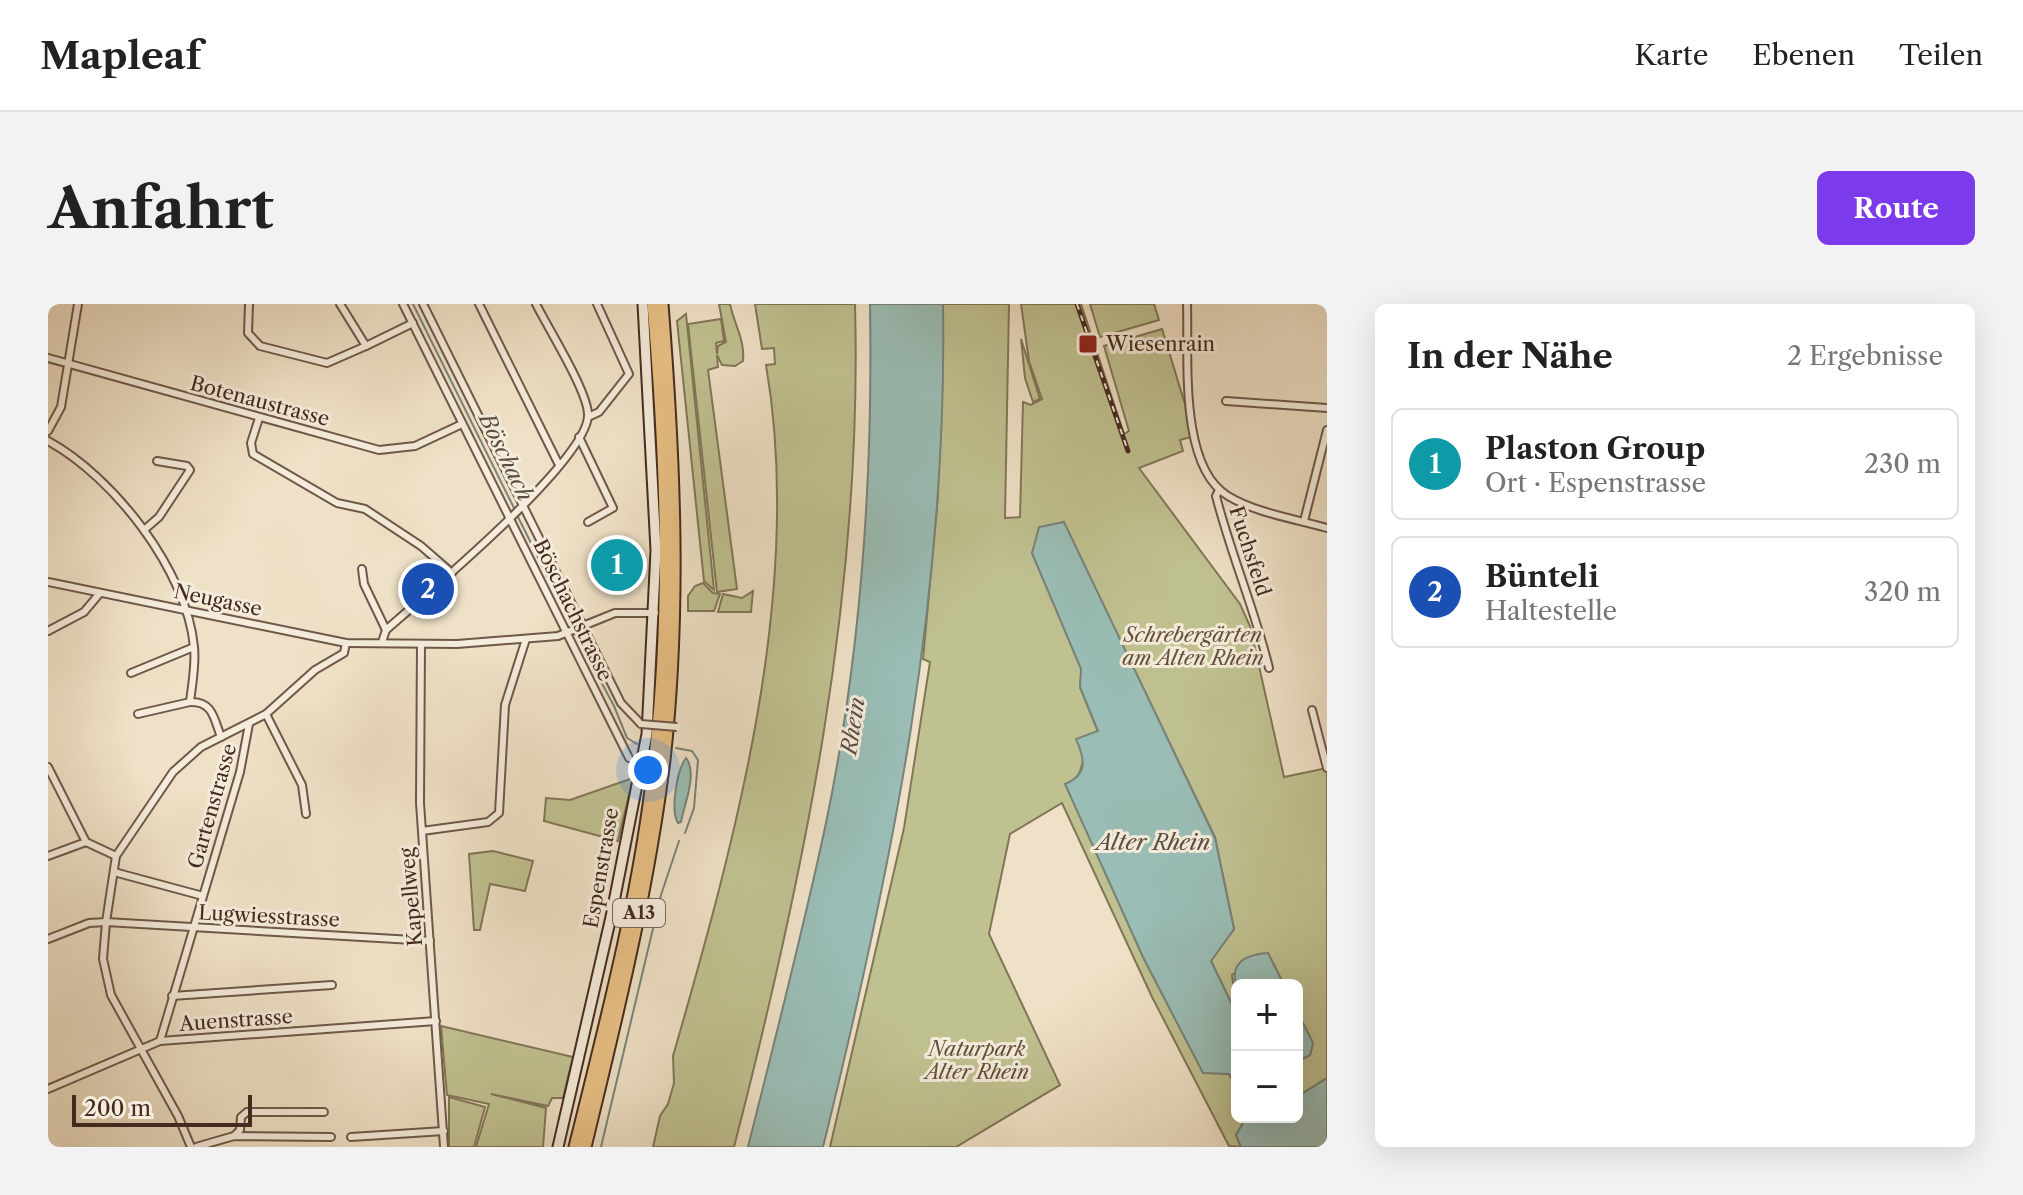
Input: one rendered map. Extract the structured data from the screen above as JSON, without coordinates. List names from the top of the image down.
{
  "streets": {
    "highway": ["A13"],
    "street": [
      "Botenaustrasse",
      "Fuchsfeld",
      "Neugasse",
      "Böschachstrasse",
      "Gartenstrasse",
      "Espenstrasse",
      "Kapellweg",
      "Lugwiesstrasse",
      "Auenstrasse"
    ]
  },
  "crossings": [
    ["Botenaustrasse", "Böschachstrasse"],
    ["Neugasse", "Böschachstrasse"],
    ["Neugasse", "Espenstrasse"],
    ["Neugasse", "Kapellweg"],
    ["Gartenstrasse", "Lugwiesstrasse"],
    ["Gartenstrasse", "Auenstrasse"],
    ["Kapellweg", "Lugwiesstrasse"],
    ["Kapellweg", "Auenstrasse"]
  ],
  "water": ["Böschach", "Rhein", "Alter Rhein"],
  "parks": ["Schrebergärten am Alten Rhein", "Naturpark Alter Rhein"],
  "places": {
    "transit": ["Wiesenrain"]
  },
  "scale_bar": "200 m",
  "page": {
    "header": "Mapleaf",
    "nav": ["Karte", "Ebenen", "Teilen"],
    "buttons": "Route",
    "title": "Anfahrt",
    "heading": ["In der Nähe", "2 Ergebnisse"],
    "list": [
      {
        "mark": "1",
        "name": "Plaston Group",
        "note": "Ort · Espenstrasse",
        "value": "230 m"
      },
      {
        "mark": "2",
        "name": "Bünteli",
        "note": "Haltestelle",
        "value": "320 m"
      }
    ],
    "pins": ["1", "2"],
    "map_buttons": ["+", "−"],
    "scale": "200 m"
  }
}
